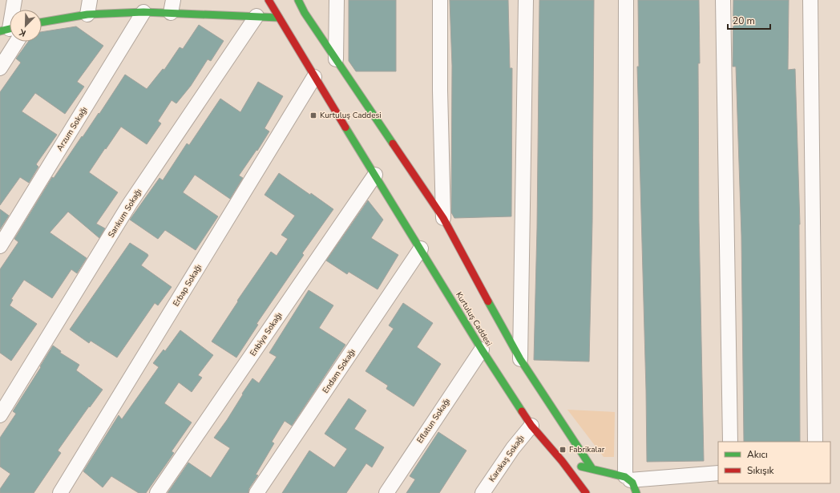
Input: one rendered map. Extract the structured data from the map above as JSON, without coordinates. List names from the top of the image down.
{
  "streets": {
    "street": [
      "Arzum Sokağı",
      "Sarıkum Sokağı",
      "Erbap Sokağı",
      "Kurtuluş Caddesi",
      "Enbiya Sokağı",
      "Endam Sokağı",
      "Eflatun Sokağı",
      "Karakaş Sokağı"
    ]
  },
  "crossings": [
    ["Erbap Sokağı", "Kurtuluş Caddesi"],
    ["Kurtuluş Caddesi", "Enbiya Sokağı"],
    ["Kurtuluş Caddesi", "Endam Sokağı"],
    ["Kurtuluş Caddesi", "Eflatun Sokağı"],
    ["Kurtuluş Caddesi", "Karakaş Sokağı"]
  ],
  "places": {
    "transit": ["Kurtuluş Caddesi", "Fabrikalar"]
  },
  "legend": ["Akıcı", "Sıkışık"],
  "scale_bar": "20 m",
  "north": "bottom left"
}
